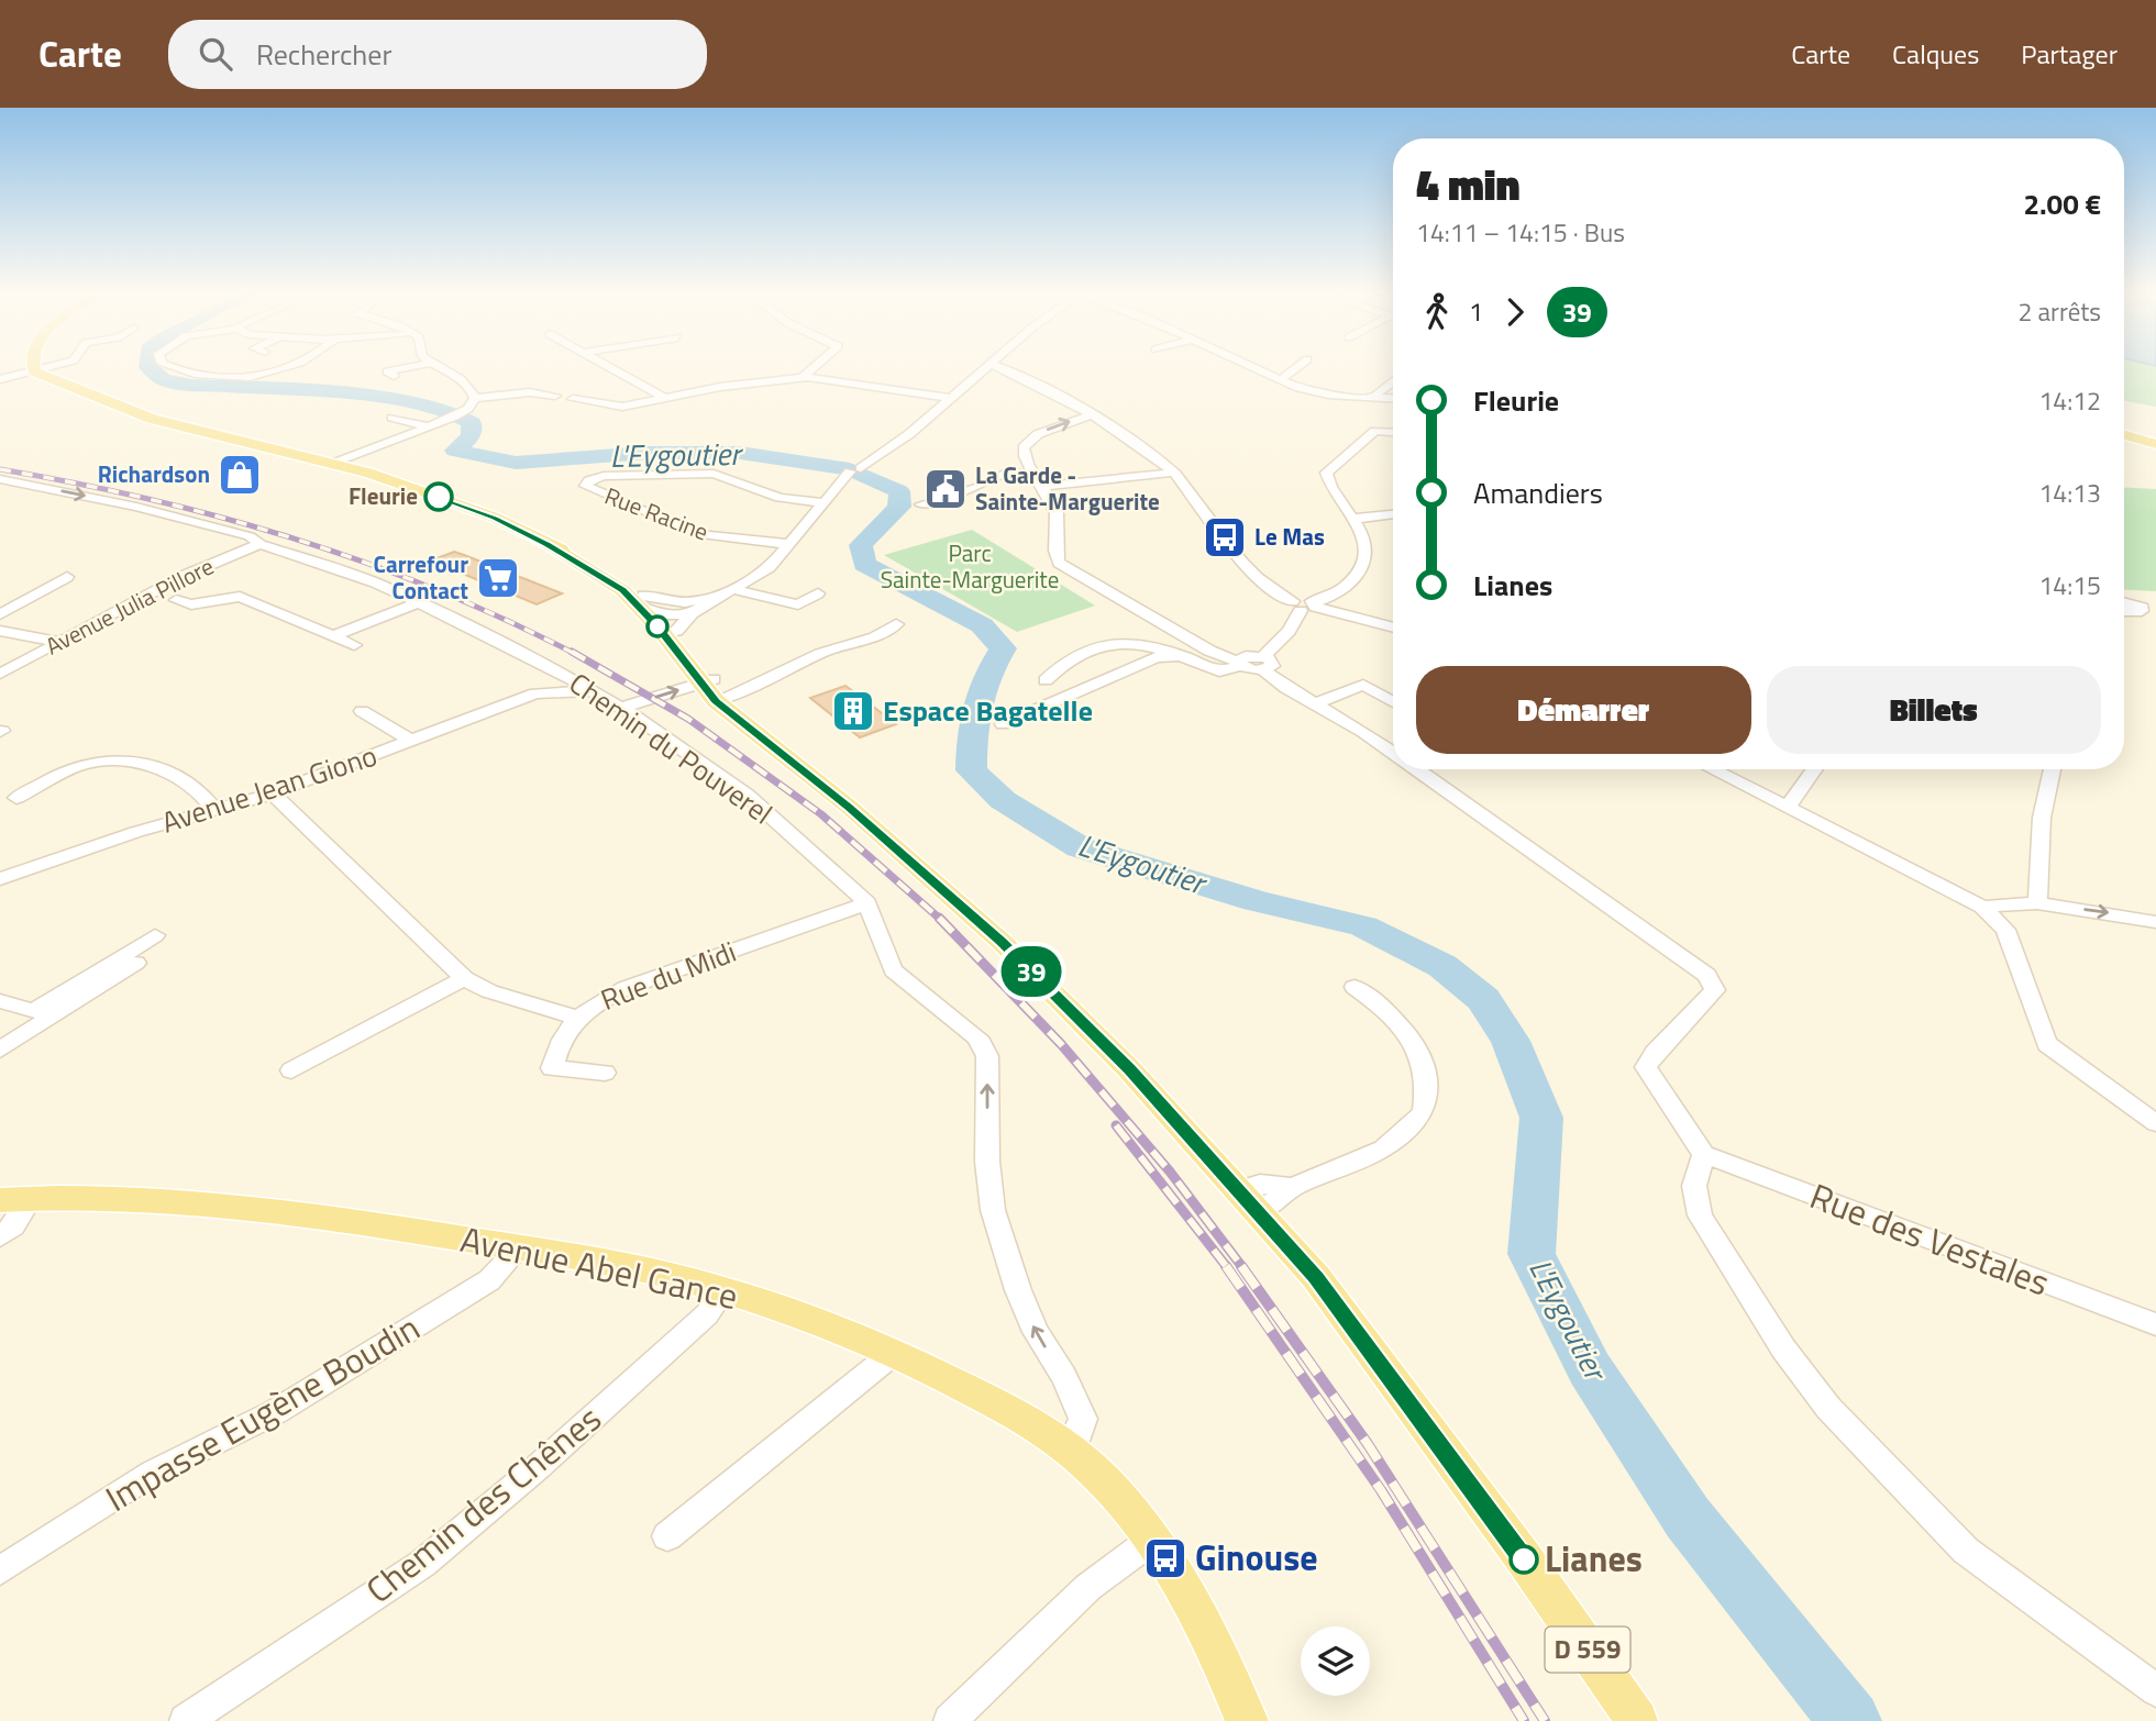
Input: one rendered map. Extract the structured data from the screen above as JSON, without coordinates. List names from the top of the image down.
{
  "streets": {
    "main road": ["Avenue Abel Gance", "D 559"],
    "street": [
      "Rue Racine",
      "Avenue Julia Pillore",
      "Chemin du Pouverel",
      "Avenue Jean Giono",
      "Rue du Midi",
      "Rue des Vestales",
      "Impasse Eugène Boudin",
      "Chemin des Chênes"
    ]
  },
  "crossings": [
    ["Avenue Julia Pillore", "Chemin du Pouverel"],
    ["Chemin du Pouverel", "Avenue Jean Giono"],
    ["Chemin du Pouverel", "Rue du Midi"],
    ["Chemin du Pouverel", "Avenue Abel Gance"],
    ["Avenue Abel Gance", "Impasse Eugène Boudin"],
    ["Avenue Abel Gance", "Chemin des Chênes"]
  ],
  "water": ["L'Eygoutier"],
  "parks": ["Parc Sainte-Marguerite"],
  "places": {
    "shop": ["Richardson"],
    "public building": ["La Garde - Sainte-Marguerite"],
    "other": ["Fleurie", "Lianes"],
    "bus stop": ["Le Mas", "Ginouse"],
    "supermarket": ["Carrefour Contact"],
    "building": ["Espace Bagatelle"]
  },
  "lines": ["bus line 39"],
  "page": {
    "header": "Carte",
    "search": "Rechercher",
    "nav": ["Carte", "Calques", "Partager"],
    "on_map": "39",
    "heading": ["4 min", "14:11 – 14:15 · Bus", "2.00 €"],
    "legs": ["1", "39", "2 arrêts"],
    "list": [
      {
        "name": "Fleurie",
        "value": "14:12"
      },
      {
        "name": "Amandiers",
        "value": "14:13"
      },
      {
        "name": "Lianes",
        "value": "14:15"
      }
    ],
    "buttons": ["Démarrer", "Billets"]
  }
}
